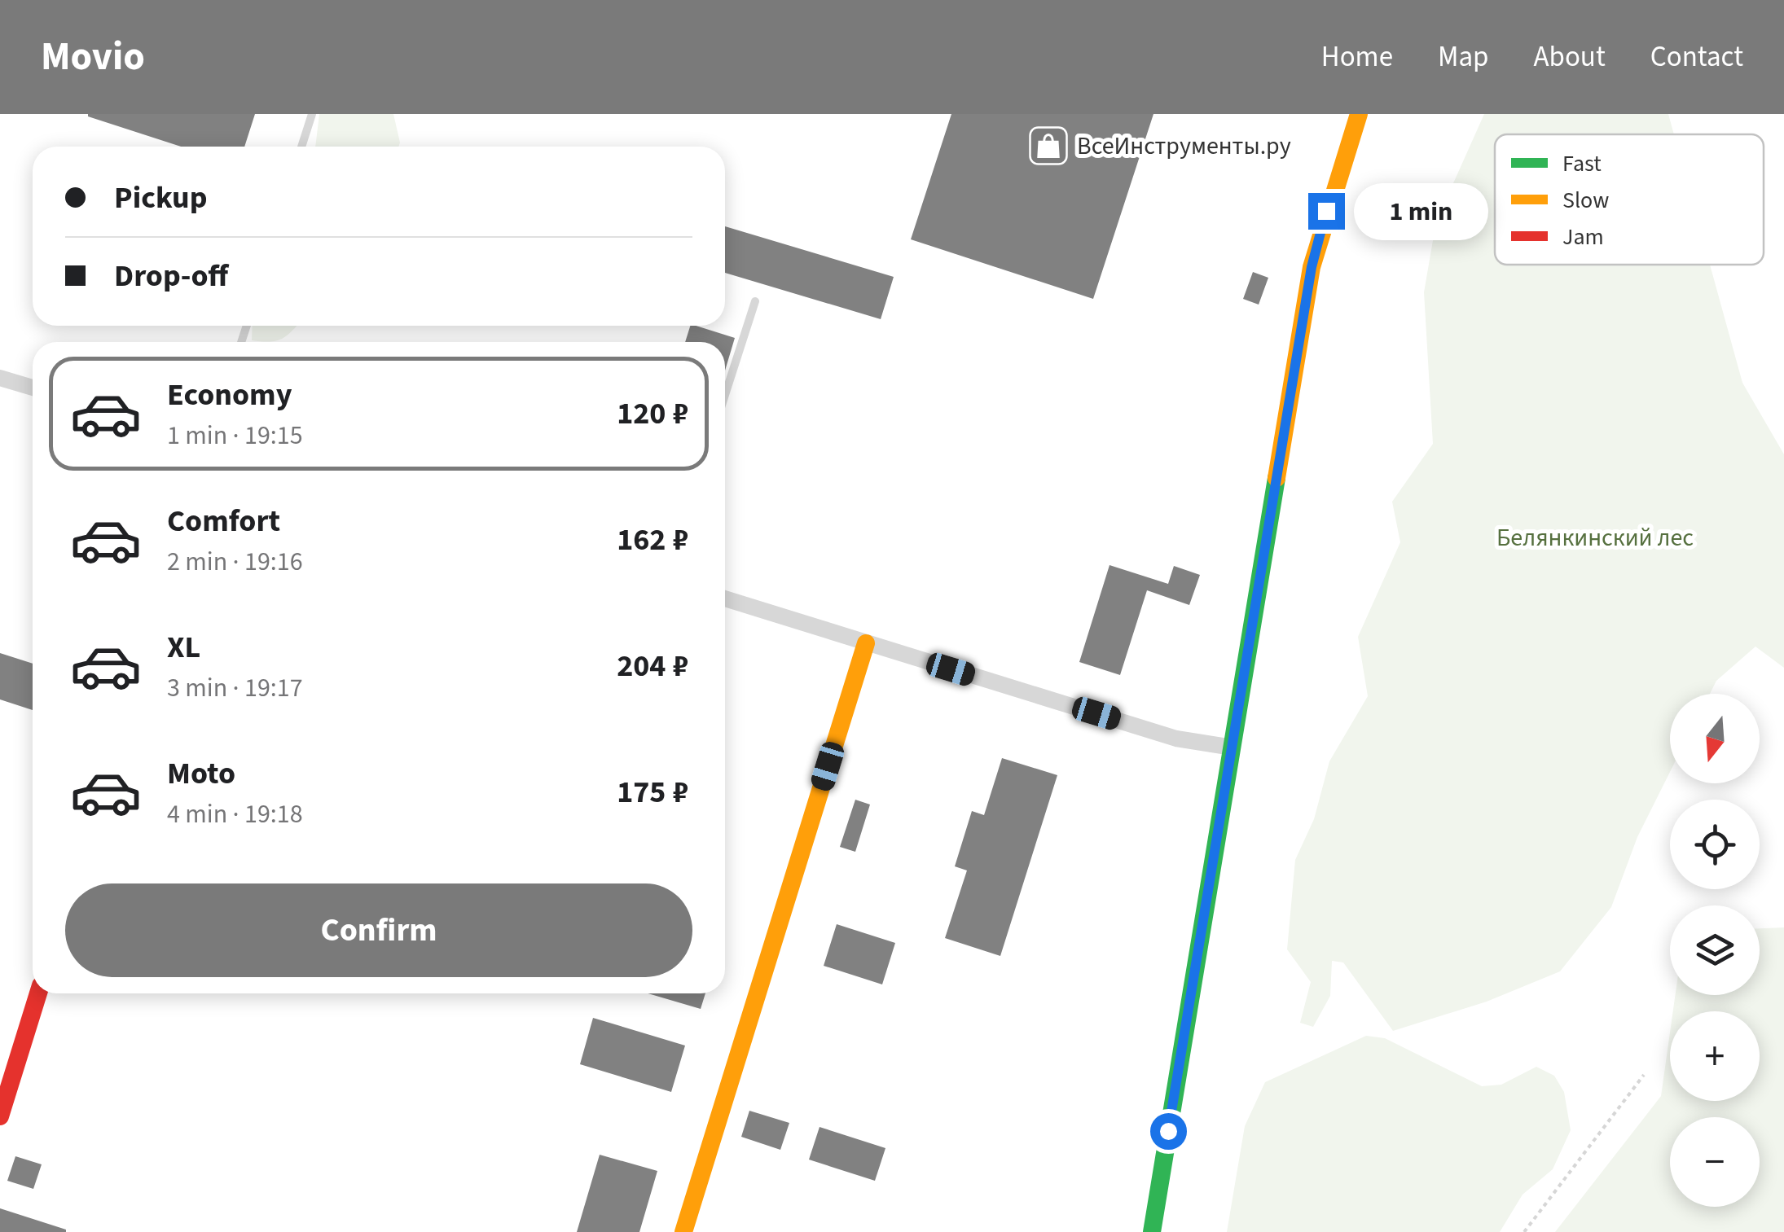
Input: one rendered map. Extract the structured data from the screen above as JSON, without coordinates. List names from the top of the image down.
{
  "parks": ["Белянкинский лес"],
  "places": {
    "shop": ["ВсеИнструменты.ру"]
  },
  "legend": ["Fast", "Slow", "Jam"],
  "north": "bottom",
  "page": {
    "header": "Movio",
    "nav": [
      "Home",
      "Map",
      "About",
      "Contact"
    ],
    "banner": ["Pickup", "Drop-off"],
    "bubble": "1 min",
    "list": [
      {
        "name": "Economy",
        "note": "1 min · 19:15",
        "value": "120 ₽"
      },
      {
        "name": "Comfort",
        "note": "2 min · 19:16",
        "value": "162 ₽"
      },
      {
        "name": "XL",
        "note": "3 min · 19:17",
        "value": "204 ₽"
      },
      {
        "name": "Moto",
        "note": "4 min · 19:18",
        "value": "175 ₽"
      }
    ],
    "map_buttons": ["+", "−"],
    "buttons": "Confirm"
  }
}
